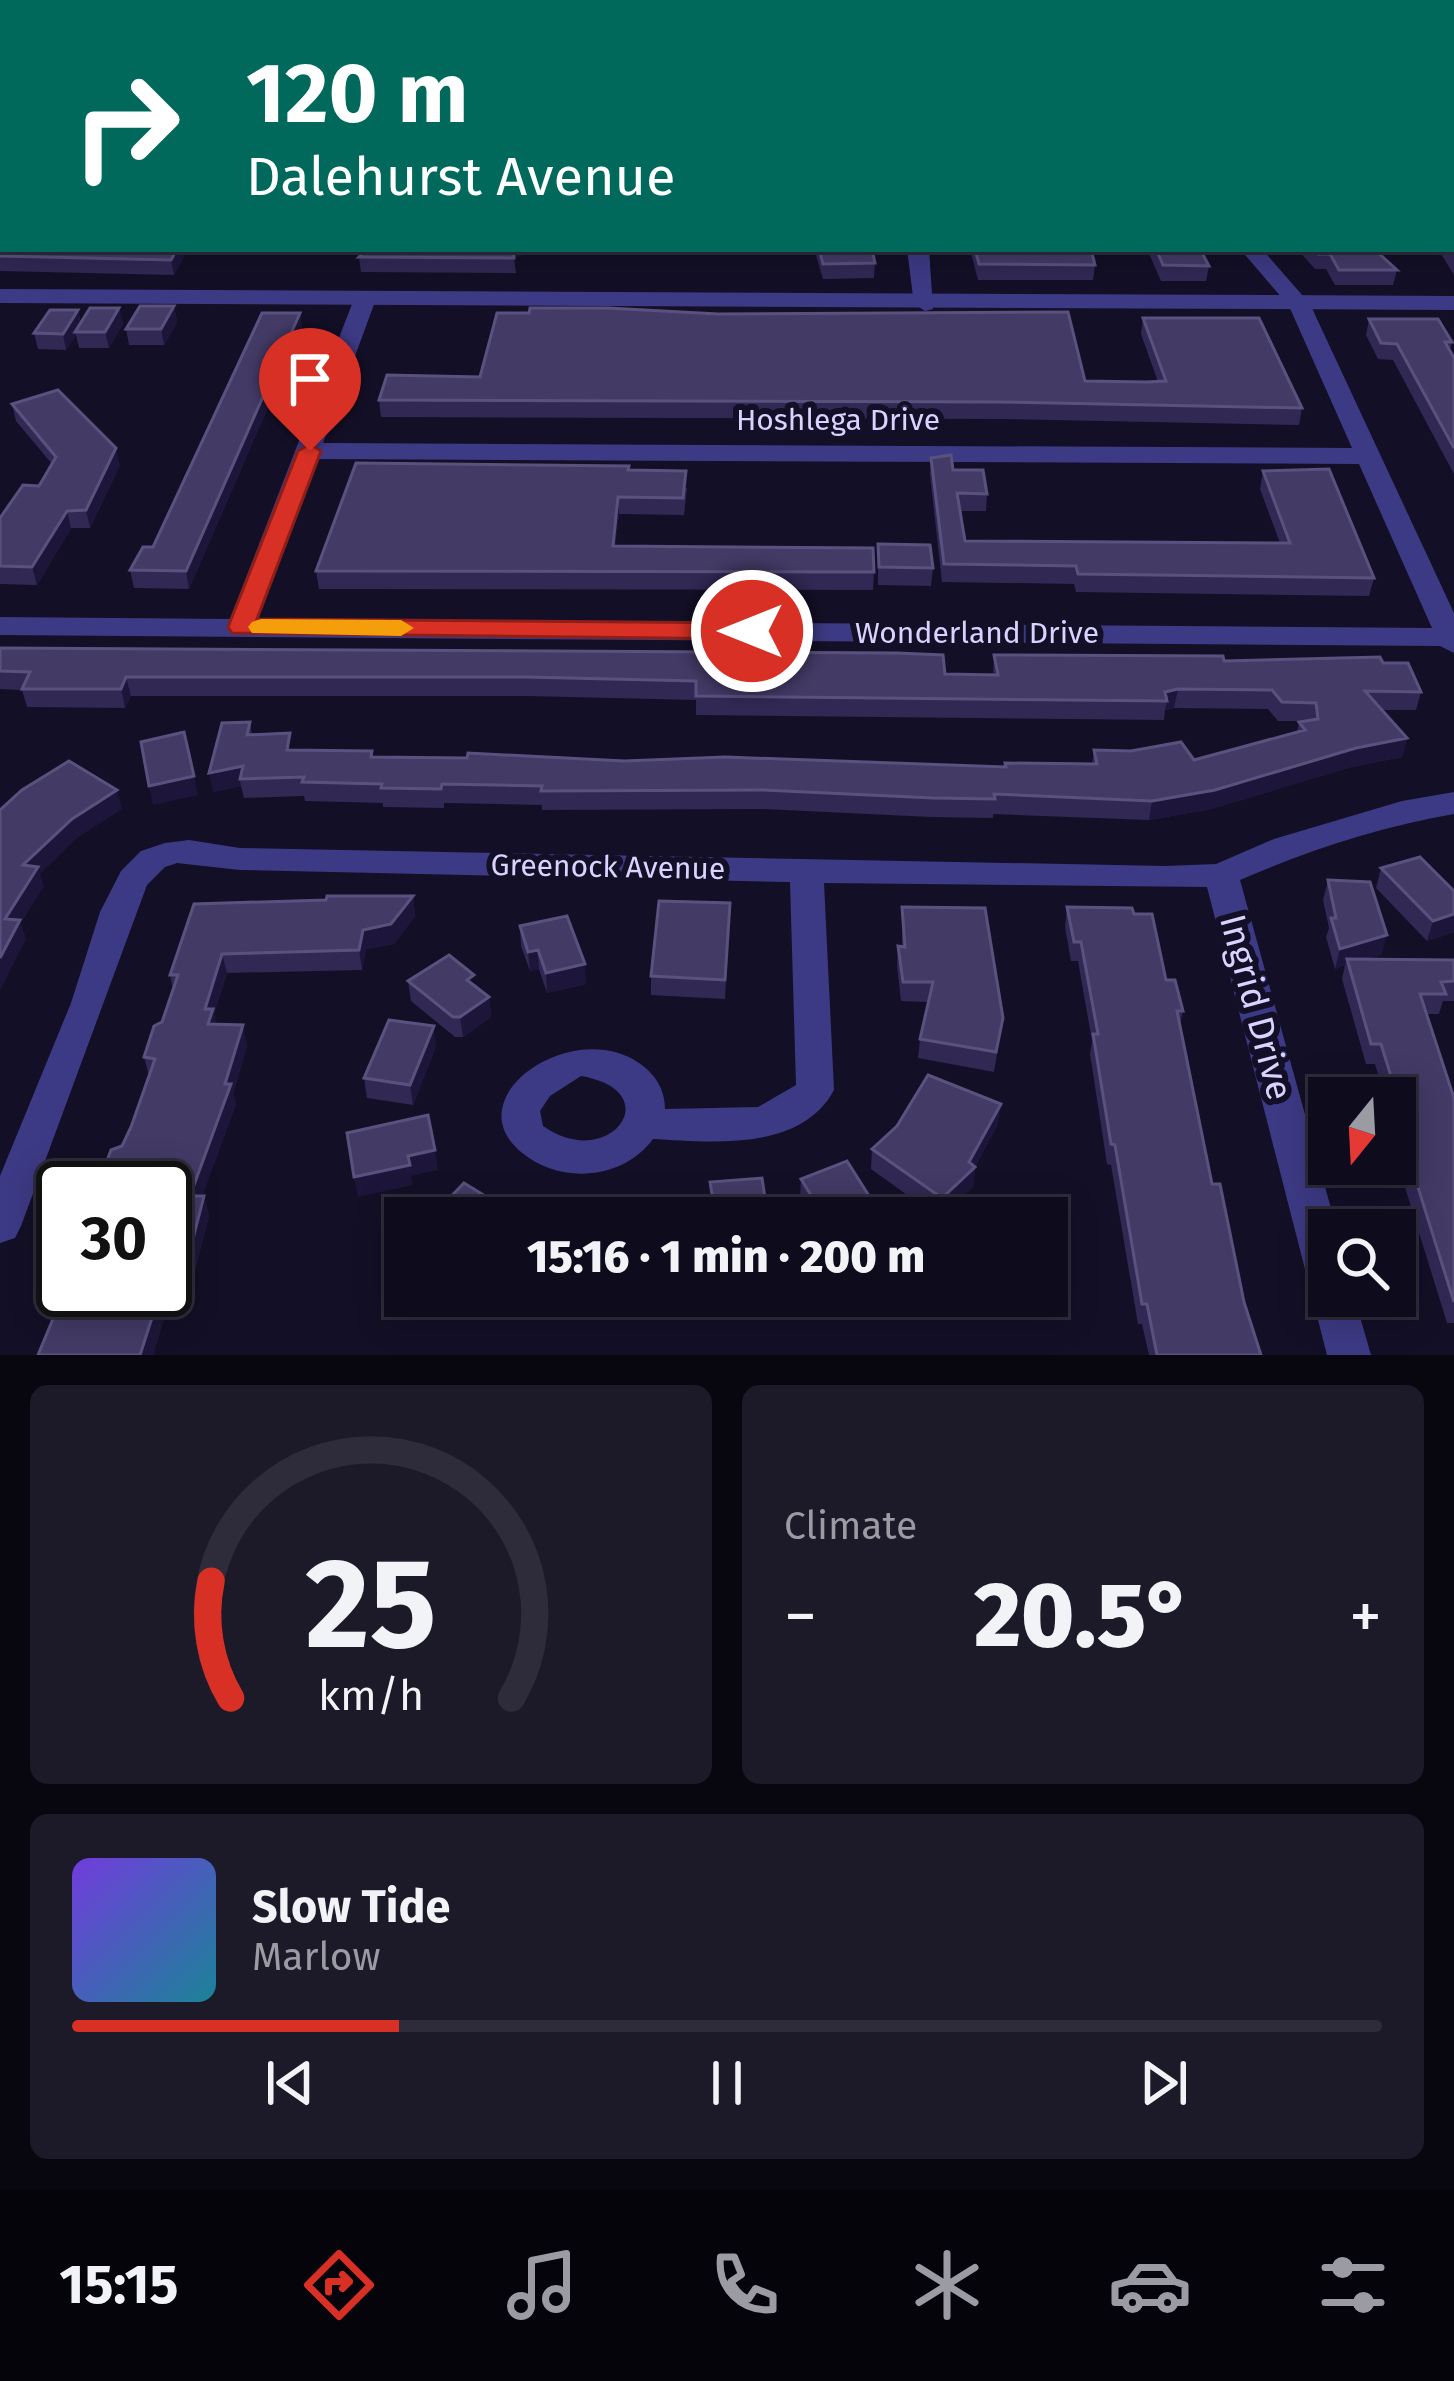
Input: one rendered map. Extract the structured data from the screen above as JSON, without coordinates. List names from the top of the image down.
{
  "streets": {
    "street": [
      "Hoshlega Drive",
      "Wonderland Drive",
      "Greenock Avenue",
      "Ingrid Drive"
    ]
  },
  "crossings": [
    ["Greenock Avenue", "Ingrid Drive"]
  ],
  "north": "bottom",
  "page": {
    "turn": ["120 m", "Dalehurst Avenue"],
    "limit": "30",
    "trip": "15:16 · 1 min · 200 m",
    "tile": "Climate",
    "heat": ["−", "20.5°", "+"],
    "song": ["Slow Tide", "Marlow"],
    "tabs": "15:15",
    "gauge": ["25", "km/h"]
  }
}
